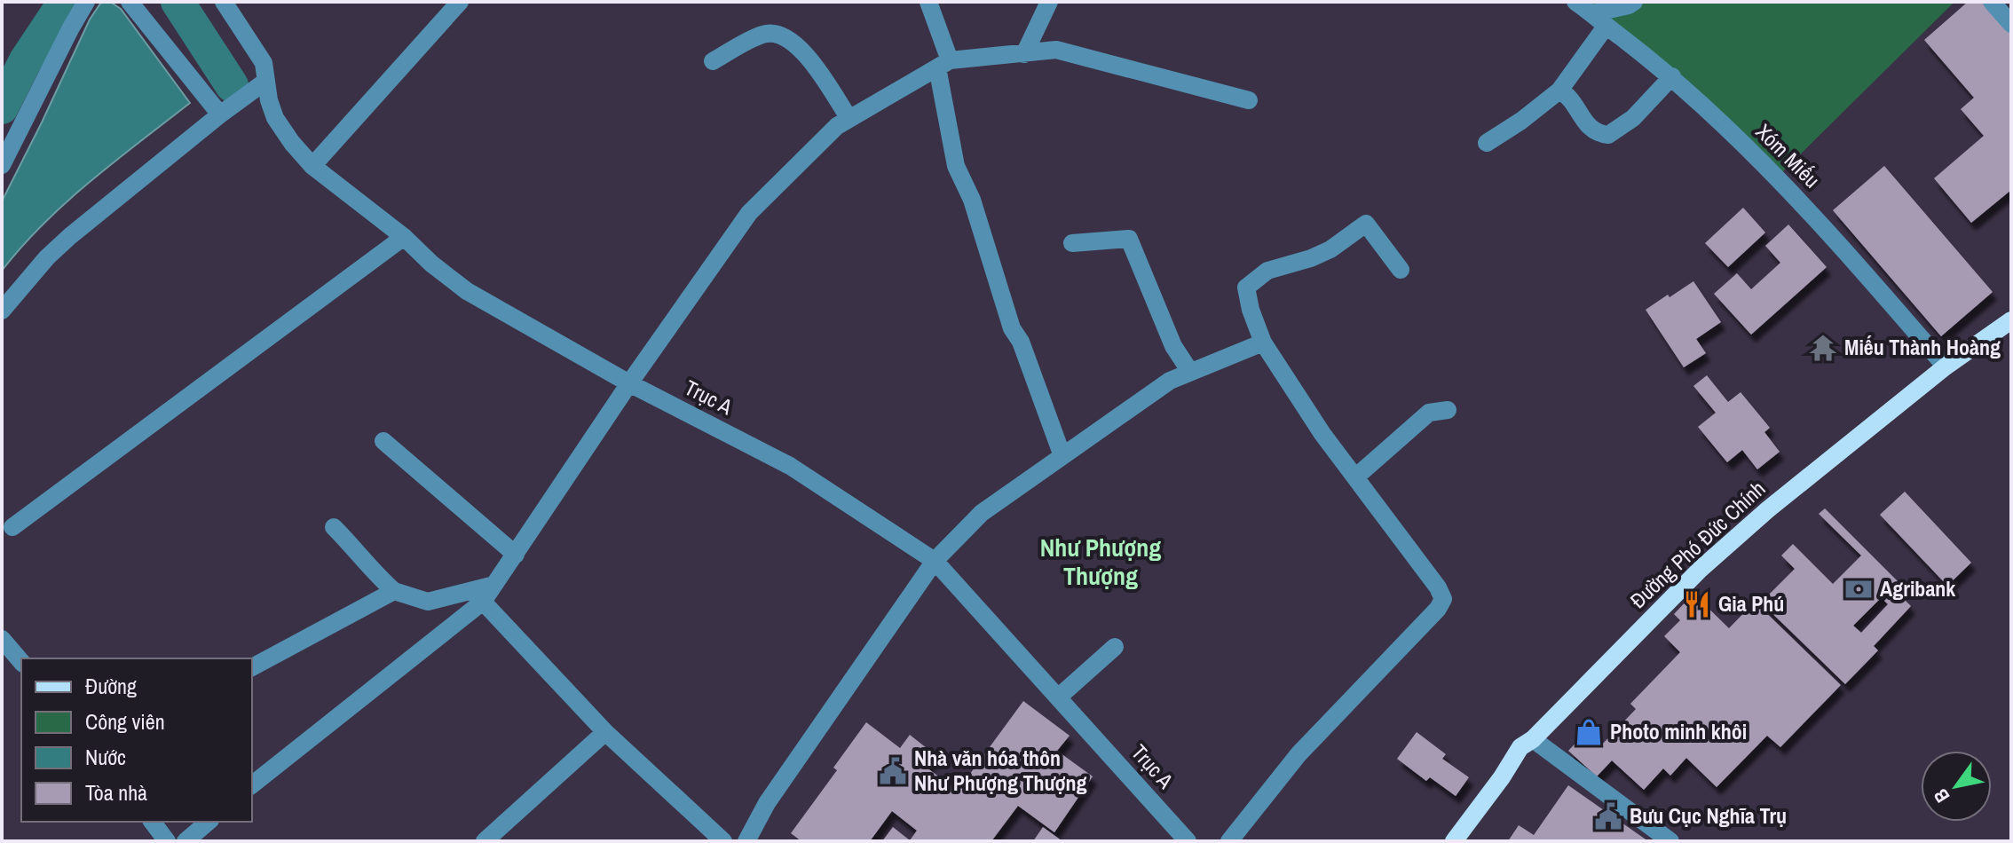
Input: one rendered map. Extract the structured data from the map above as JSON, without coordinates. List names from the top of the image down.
{
  "streets": {
    "main road": ["Đường Phó Đức Chính"],
    "street": ["Xóm Miếu", "Trục A"]
  },
  "crossings": [
    ["Xóm Miếu", "Đường Phó Đức Chính"]
  ],
  "districts": ["Như Phượng Thượng"],
  "places": {
    "temple": ["Miếu Thành Hoàng"],
    "bank": ["Agribank"],
    "restaurant": ["Gia Phú"],
    "shop": ["Photo minh khôi"],
    "public building": ["Nhà văn hóa thôn Như Phượng Thượng", "Bưu Cục Nghĩa Trụ"]
  },
  "legend": [
    "Đường",
    "Công viên",
    "Nước",
    "Tòa nhà"
  ],
  "north": "bottom left"
}
